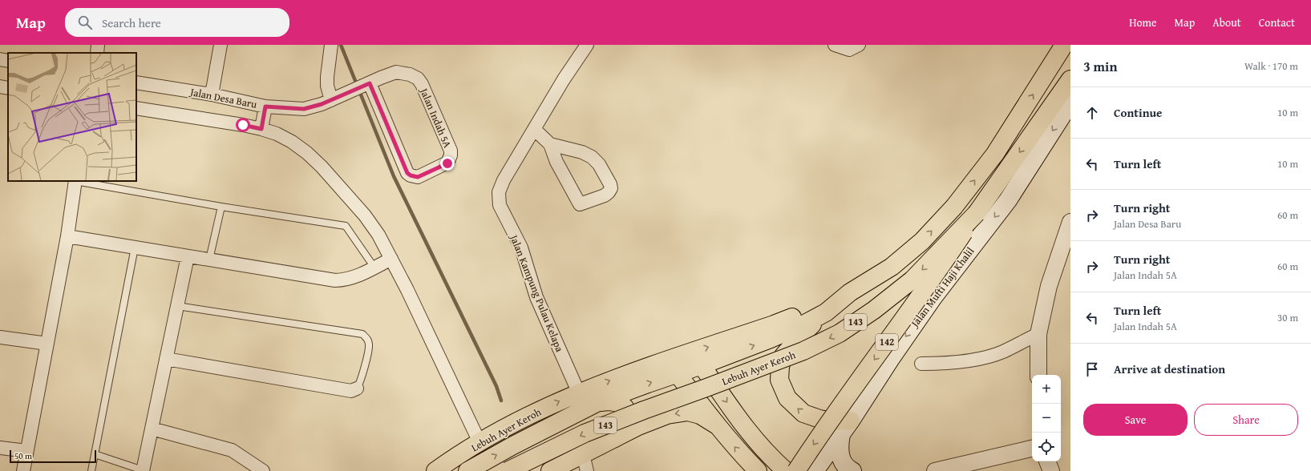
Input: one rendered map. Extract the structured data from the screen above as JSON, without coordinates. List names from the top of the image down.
{
  "streets": {
    "main road": [
      "Jalan Mufti Haji Khalil",
      "143",
      "142",
      "Lebuh Ayer Keroh"
    ],
    "street": ["Jalan Desa Baru", "Jalan Indah 5A", "Jalan Kampung Pulau Kelapa"]
  },
  "crossings": [
    ["Jalan Desa Baru", "Jalan Indah 5A"],
    ["Jalan Kampung Pulau Kelapa", "Lebuh Ayer Keroh"],
    ["142", "Lebuh Ayer Keroh"]
  ],
  "scale_bar": "50 m",
  "page": {
    "header": "Map",
    "search": "Search here",
    "nav": [
      "Home",
      "Map",
      "About",
      "Contact"
    ],
    "heading": ["3 min", "Walk · 170 m"],
    "list": [
      ["Continue", "10 m"],
      ["Turn left", "10 m"],
      ["Turn right", "Jalan Desa Baru", "60 m"],
      ["Turn right", "Jalan Indah 5A", "60 m"],
      ["Turn left", "Jalan Indah 5A", "30 m"],
      "Arrive at destination"
    ],
    "map_buttons": ["+", "−"],
    "buttons": ["Save", "Share"],
    "scale": "50 m"
  }
}
